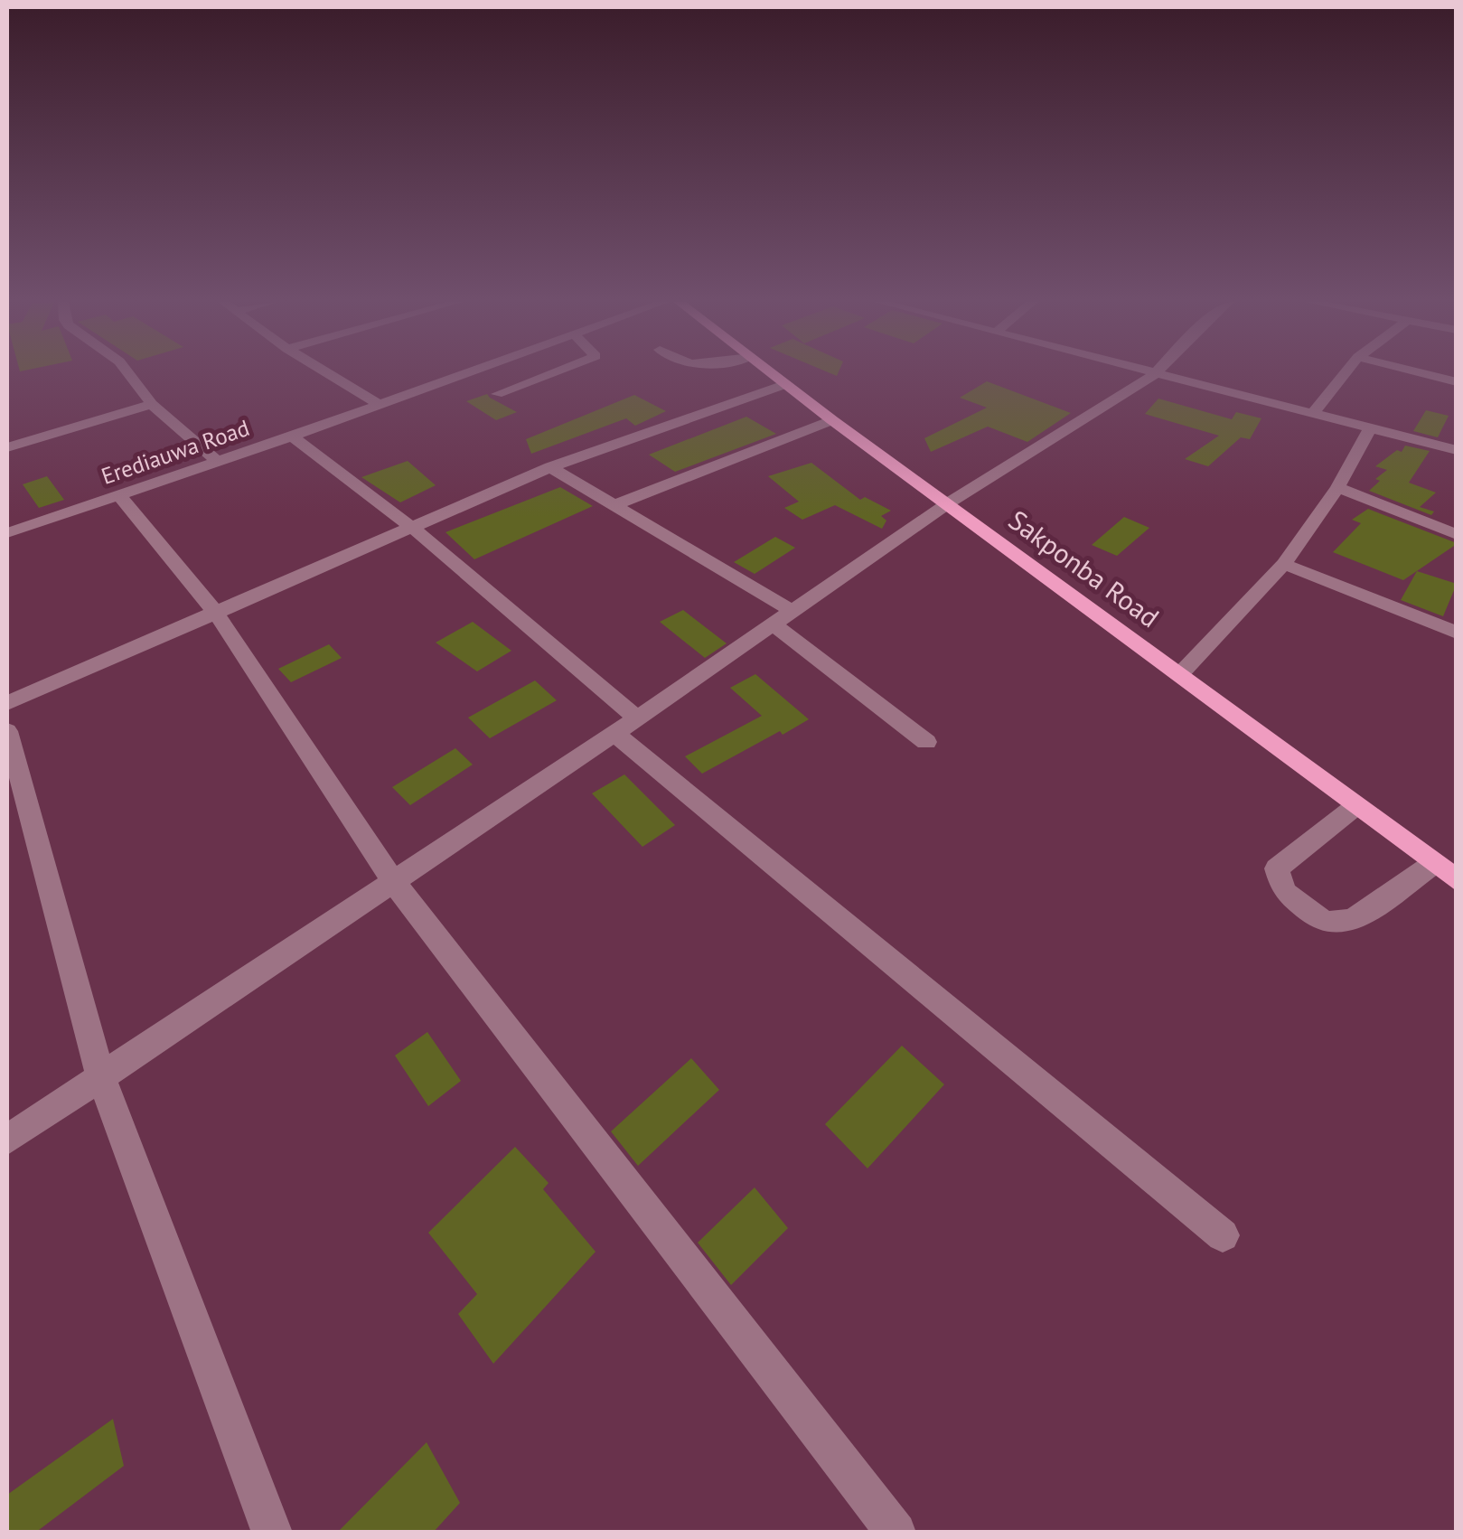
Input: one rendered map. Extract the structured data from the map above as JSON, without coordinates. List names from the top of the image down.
{
  "streets": {
    "main road": ["Sakponba Road"],
    "street": ["Erediauwa Road"]
  }
}
